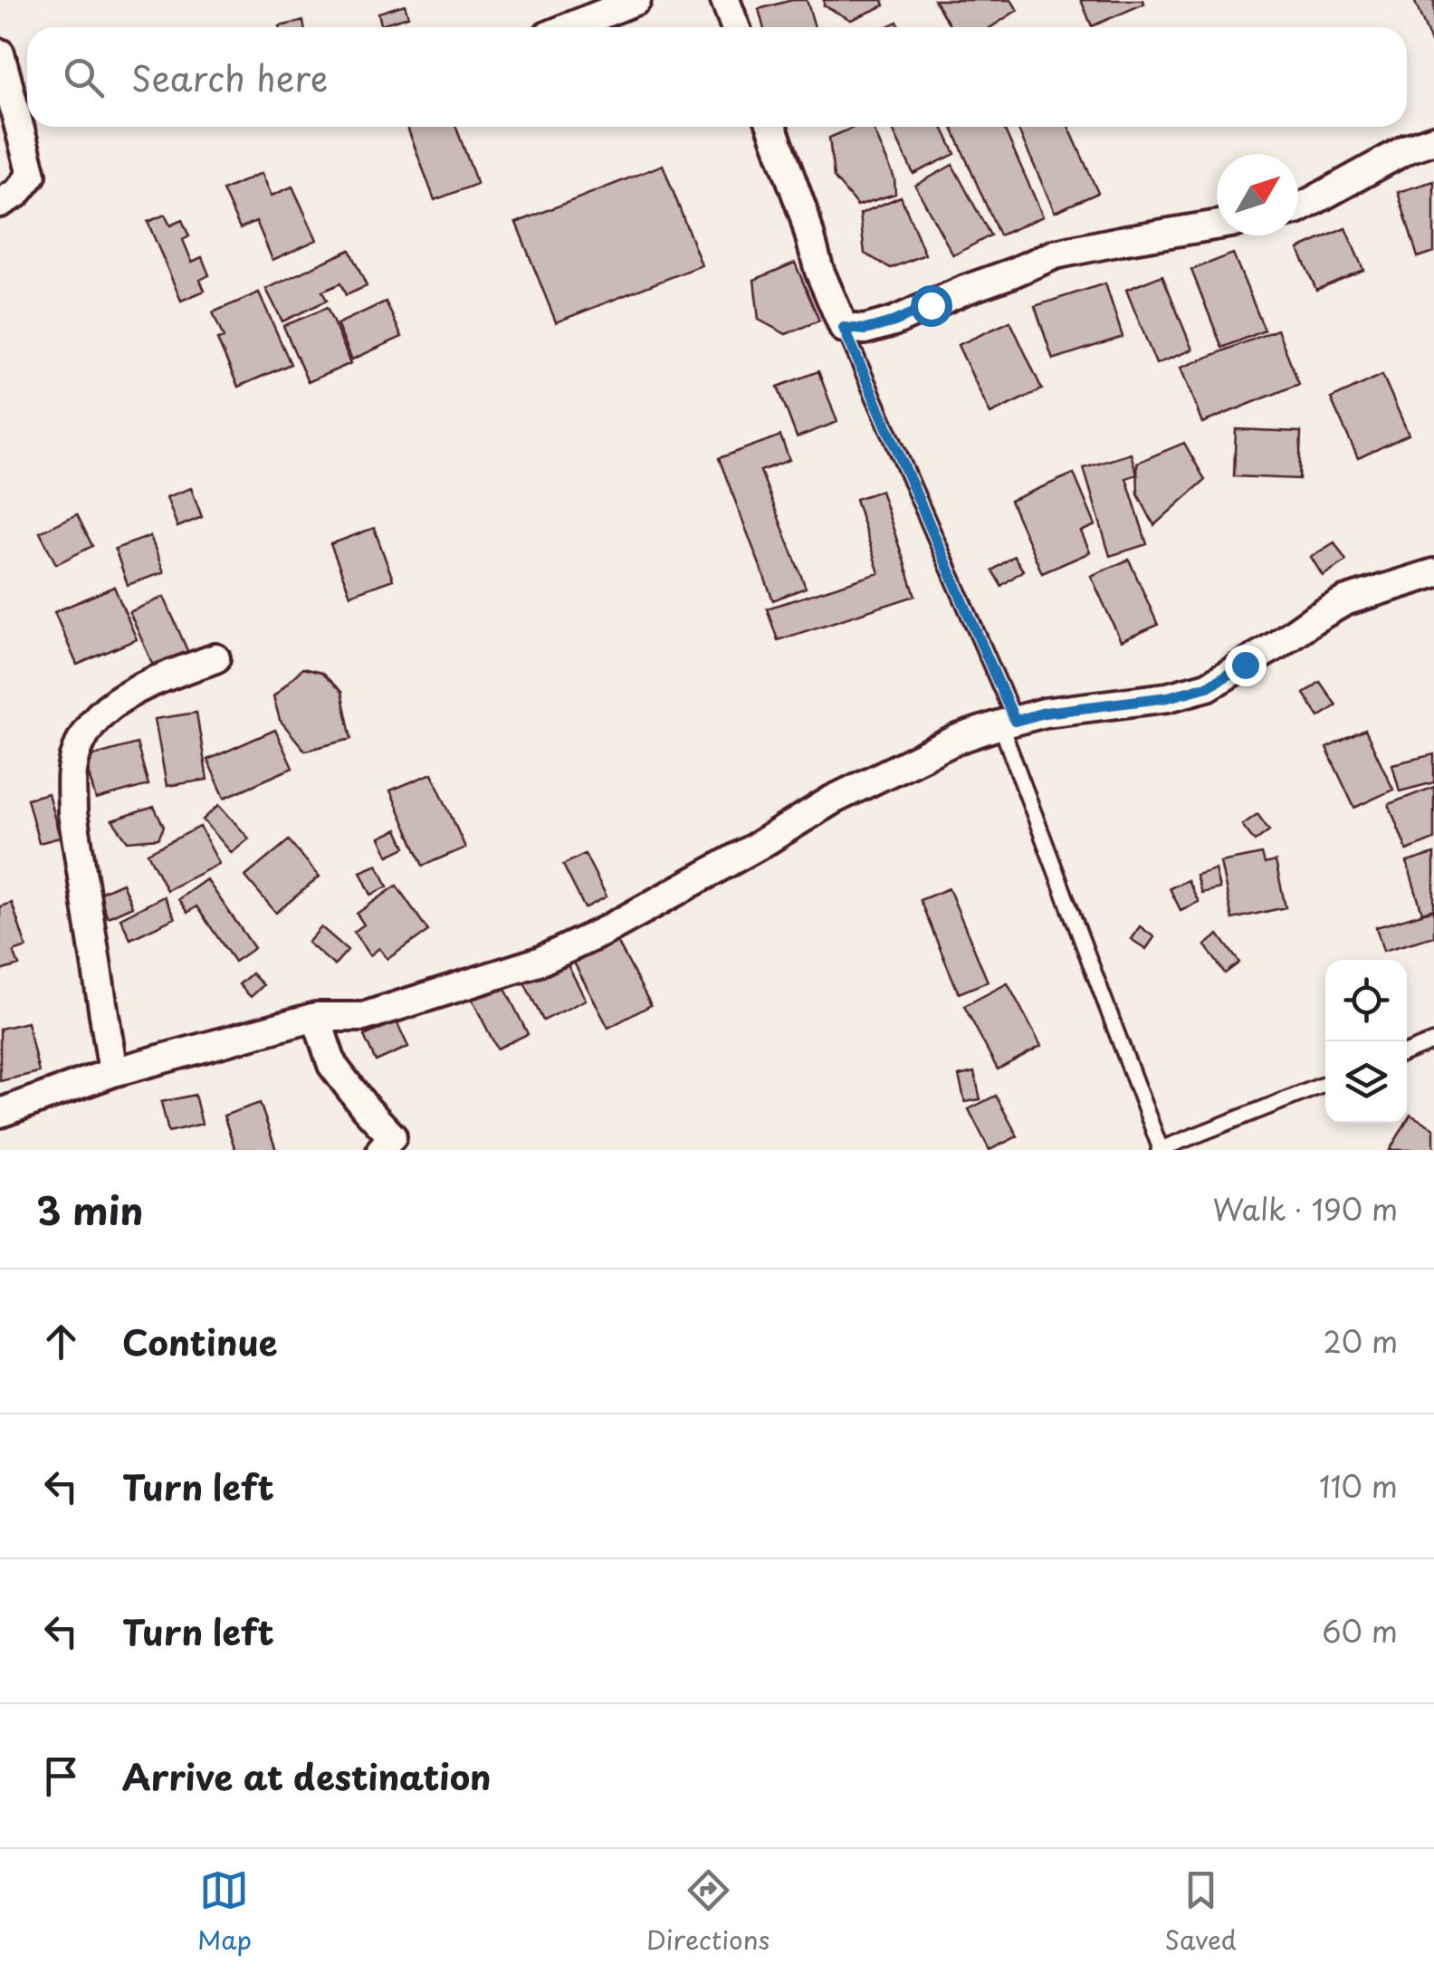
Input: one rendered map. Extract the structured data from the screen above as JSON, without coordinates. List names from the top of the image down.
{
  "north": "top right",
  "page": {
    "search": "Search here",
    "heading": ["3 min", "Walk · 190 m"],
    "list": [
      ["Continue", "20 m"],
      ["Turn left", "110 m"],
      ["Turn left", "60 m"],
      "Arrive at destination"
    ],
    "nav": ["Map", "Directions", "Saved"]
  }
}
